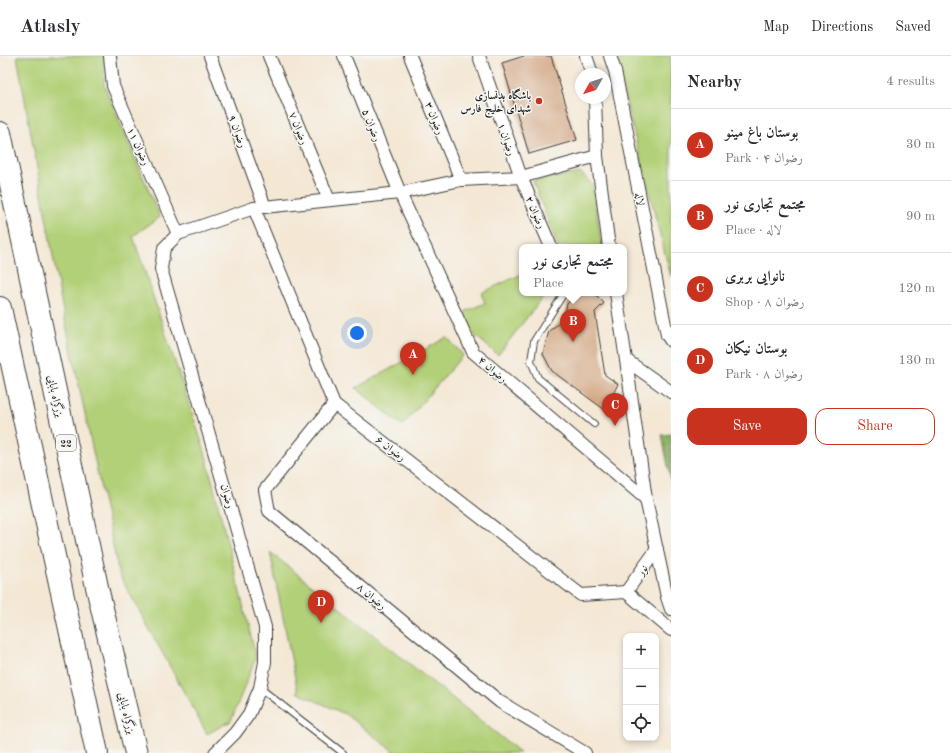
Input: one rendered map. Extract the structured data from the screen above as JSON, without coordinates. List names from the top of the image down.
{
  "streets": {
    "highway": ["بزرگراه بابایی", "22"],
    "street": [
      "رضوان ۳",
      "رضوان ۵",
      "رضوان ۷",
      "رضوان ۹",
      "رضوان ۱",
      "رضوان ۱۱",
      "لاله",
      "رضوان ۲",
      "رضوان ۴",
      "رضوان ۶",
      "رضوان",
      "نور",
      "رضوان ۸"
    ]
  },
  "crossings": [
    ["رضوان ۵", "رضوان ۴"],
    ["رضوان ۱", "رضوان ۲"],
    ["رضوان ۱۱", "رضوان"],
    ["رضوان ۶", "نور"],
    ["رضوان ۶", "رضوان ۸"]
  ],
  "places": ["باشگاه بدنسازی شهدای خلیج فارس"],
  "north": "bottom left",
  "page": {
    "header": "Atlasly",
    "nav": ["Map", "Directions", "Saved"],
    "heading": ["Nearby", "4 results"],
    "list": [
      {
        "mark": "A",
        "name": "بوستان باغ مینو",
        "note": "Park · رضوان ۴",
        "value": "30 m"
      },
      {
        "mark": "B",
        "name": "مجتمع تجاری نور",
        "note": "Place · لاله",
        "value": "90 m"
      },
      {
        "mark": "C",
        "name": "نانوایی بربری",
        "note": "Shop · رضوان ۸",
        "value": "120 m"
      },
      {
        "mark": "D",
        "name": "بوستان نیکان",
        "note": "Park · رضوان ۸",
        "value": "130 m"
      }
    ],
    "popup": ["مجتمع تجاری نور", "Place"],
    "pins": [
      "B",
      "A",
      "C",
      "D"
    ],
    "buttons": ["Save", "Share"],
    "map_buttons": ["+", "−"]
  }
}
